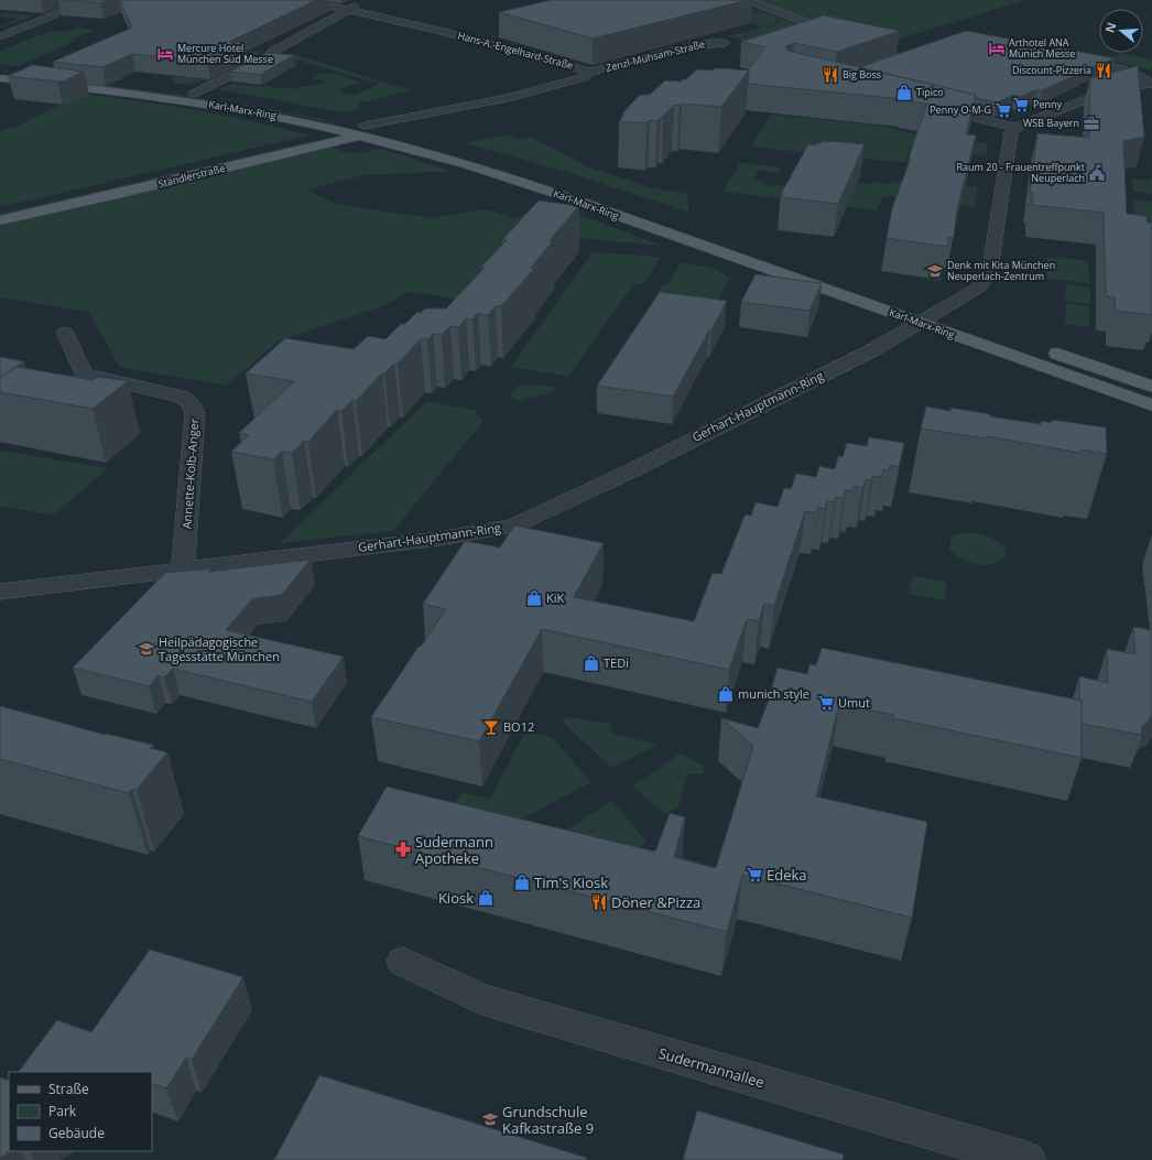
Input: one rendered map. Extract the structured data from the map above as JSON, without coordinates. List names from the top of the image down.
{
  "streets": {
    "main road": ["Karl-Marx-Ring", "Ständlerstraße"],
    "street": [
      "Hans-A.-Engelhard-Straße",
      "Zenzl-Mühsam-Straße",
      "Gerhart-Hauptmann-Ring",
      "Annette-Kolb-Anger",
      "Sudermannallee"
    ]
  },
  "crossings": [
    ["Hans-A.-Engelhard-Straße", "Zenzl-Mühsam-Straße"],
    ["Hans-A.-Engelhard-Straße", "Karl-Marx-Ring"],
    ["Hans-A.-Engelhard-Straße", "Ständlerstraße"],
    ["Karl-Marx-Ring", "Ständlerstraße"],
    ["Karl-Marx-Ring", "Gerhart-Hauptmann-Ring"],
    ["Gerhart-Hauptmann-Ring", "Annette-Kolb-Anger"]
  ],
  "places": {
    "hotel": ["Arthotel ANA Munich Messe", "Mercure Hotel München Süd Messe"],
    "restaurant": ["Discount-Pizzeria", "Big Boss", "Döner &Pizza"],
    "shop": [
      "Tipico",
      "KiK",
      "TEDi",
      "munich style",
      "Tim's Kiosk",
      "Kiosk"
    ],
    "supermarket": [
      "Penny",
      "Penny O-M-G",
      "Umut",
      "Edeka"
    ],
    "office": ["WSB Bayern"],
    "public building": ["Raum 20 - Frauentreffpunkt Neuperlach"],
    "school or university": ["Denk mit Kita München Neuperlach-Zentrum", "Heilpädagogische Tagesstätte München", "Grundschule Kafkastraße 9"],
    "bar": ["BO12"],
    "pharmacy": ["Sudermann Apotheke"]
  },
  "legend": ["Straße", "Park", "Gebäude"],
  "north": "left"
}
